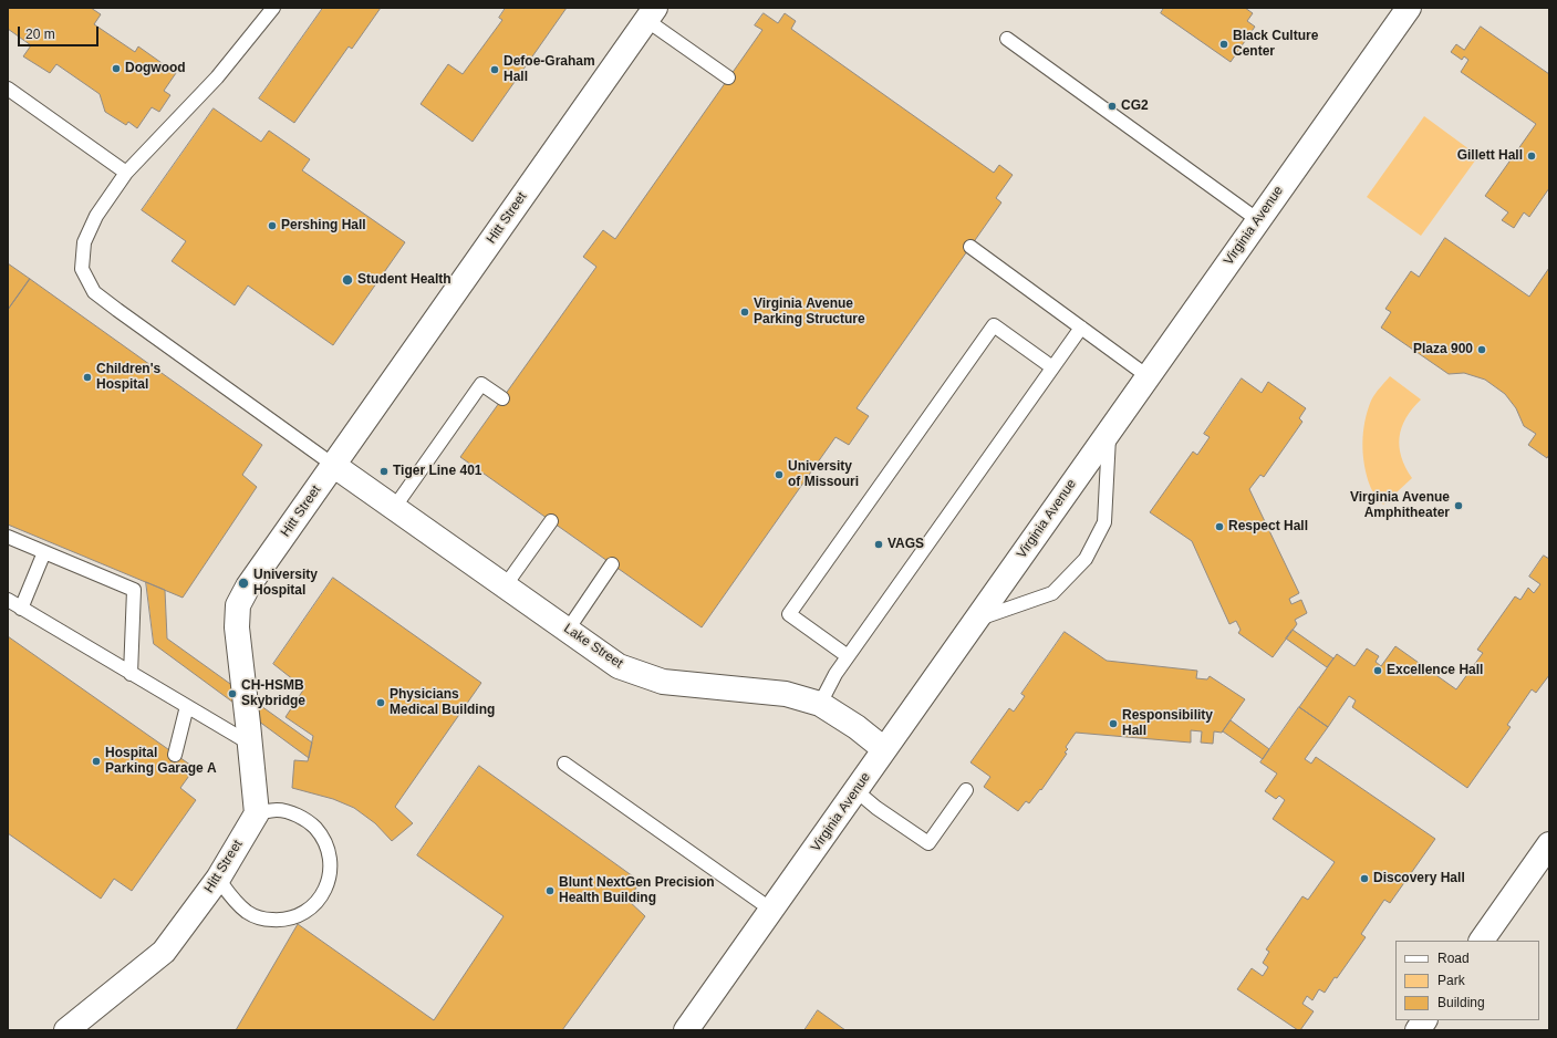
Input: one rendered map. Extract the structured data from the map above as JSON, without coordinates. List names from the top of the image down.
{
  "streets": {
    "street": ["Hitt Street", "Virginia Avenue", "Lake Street"]
  },
  "crossings": [
    ["Hitt Street", "Lake Street"],
    ["Virginia Avenue", "Lake Street"]
  ],
  "places": [
    "Black Culture Center",
    "Dogwood",
    "Defoe-Graham Hall",
    "CG2",
    "Gillett Hall",
    "Pershing Hall",
    "Student Health",
    "Virginia Avenue Parking Structure",
    "Plaza 900",
    "Children's Hospital",
    "Tiger Line 401",
    "University of Missouri",
    "Virginia Avenue Amphitheater",
    "Respect Hall",
    "VAGS",
    "University Hospital",
    "Excellence Hall",
    "CH-HSMB Skybridge",
    "Physicians Medical Building",
    "Responsibility Hall",
    "Hospital Parking Garage A",
    "Discovery Hall",
    "Blunt NextGen Precision Health Building"
  ],
  "legend": ["Road", "Park", "Building"],
  "scale_bar": "20 m"
}
